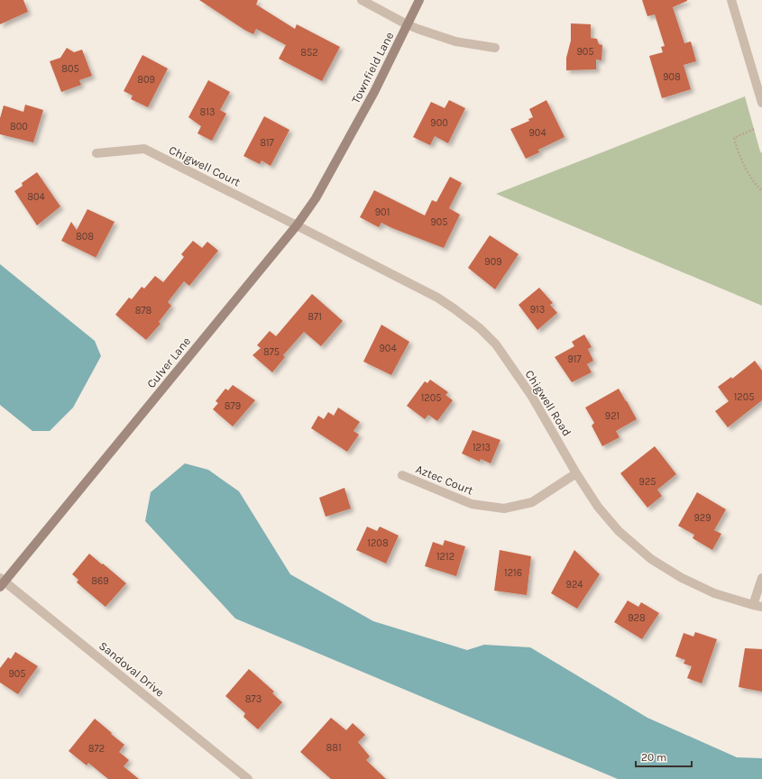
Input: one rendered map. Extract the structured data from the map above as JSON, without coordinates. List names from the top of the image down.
{
  "streets": {
    "street": [
      "Townfield Lane",
      "Chigwell Court",
      "Culver Lane",
      "Chigwell Road",
      "Aztec Court",
      "Sandoval Drive"
    ]
  },
  "crossings": [
    ["Townfield Lane", "Culver Lane"],
    ["Chigwell Court", "Culver Lane"],
    ["Chigwell Court", "Chigwell Road"],
    ["Culver Lane", "Chigwell Road"],
    ["Culver Lane", "Sandoval Drive"],
    ["Chigwell Road", "Aztec Court"]
  ],
  "house_numbers": [
    "905",
    "852",
    "805",
    "908",
    "809",
    "813",
    "900",
    "800",
    "904",
    "817",
    "804",
    "901",
    "905",
    "808",
    "909",
    "913",
    "878",
    "871",
    "904",
    "875",
    "917",
    "1205",
    "1205",
    "879",
    "921",
    "1213",
    "925",
    "929",
    "1208",
    "1212",
    "1216",
    "869",
    "924",
    "928",
    "905",
    "873",
    "881",
    "872"
  ],
  "scale_bar": "20 m"
}
